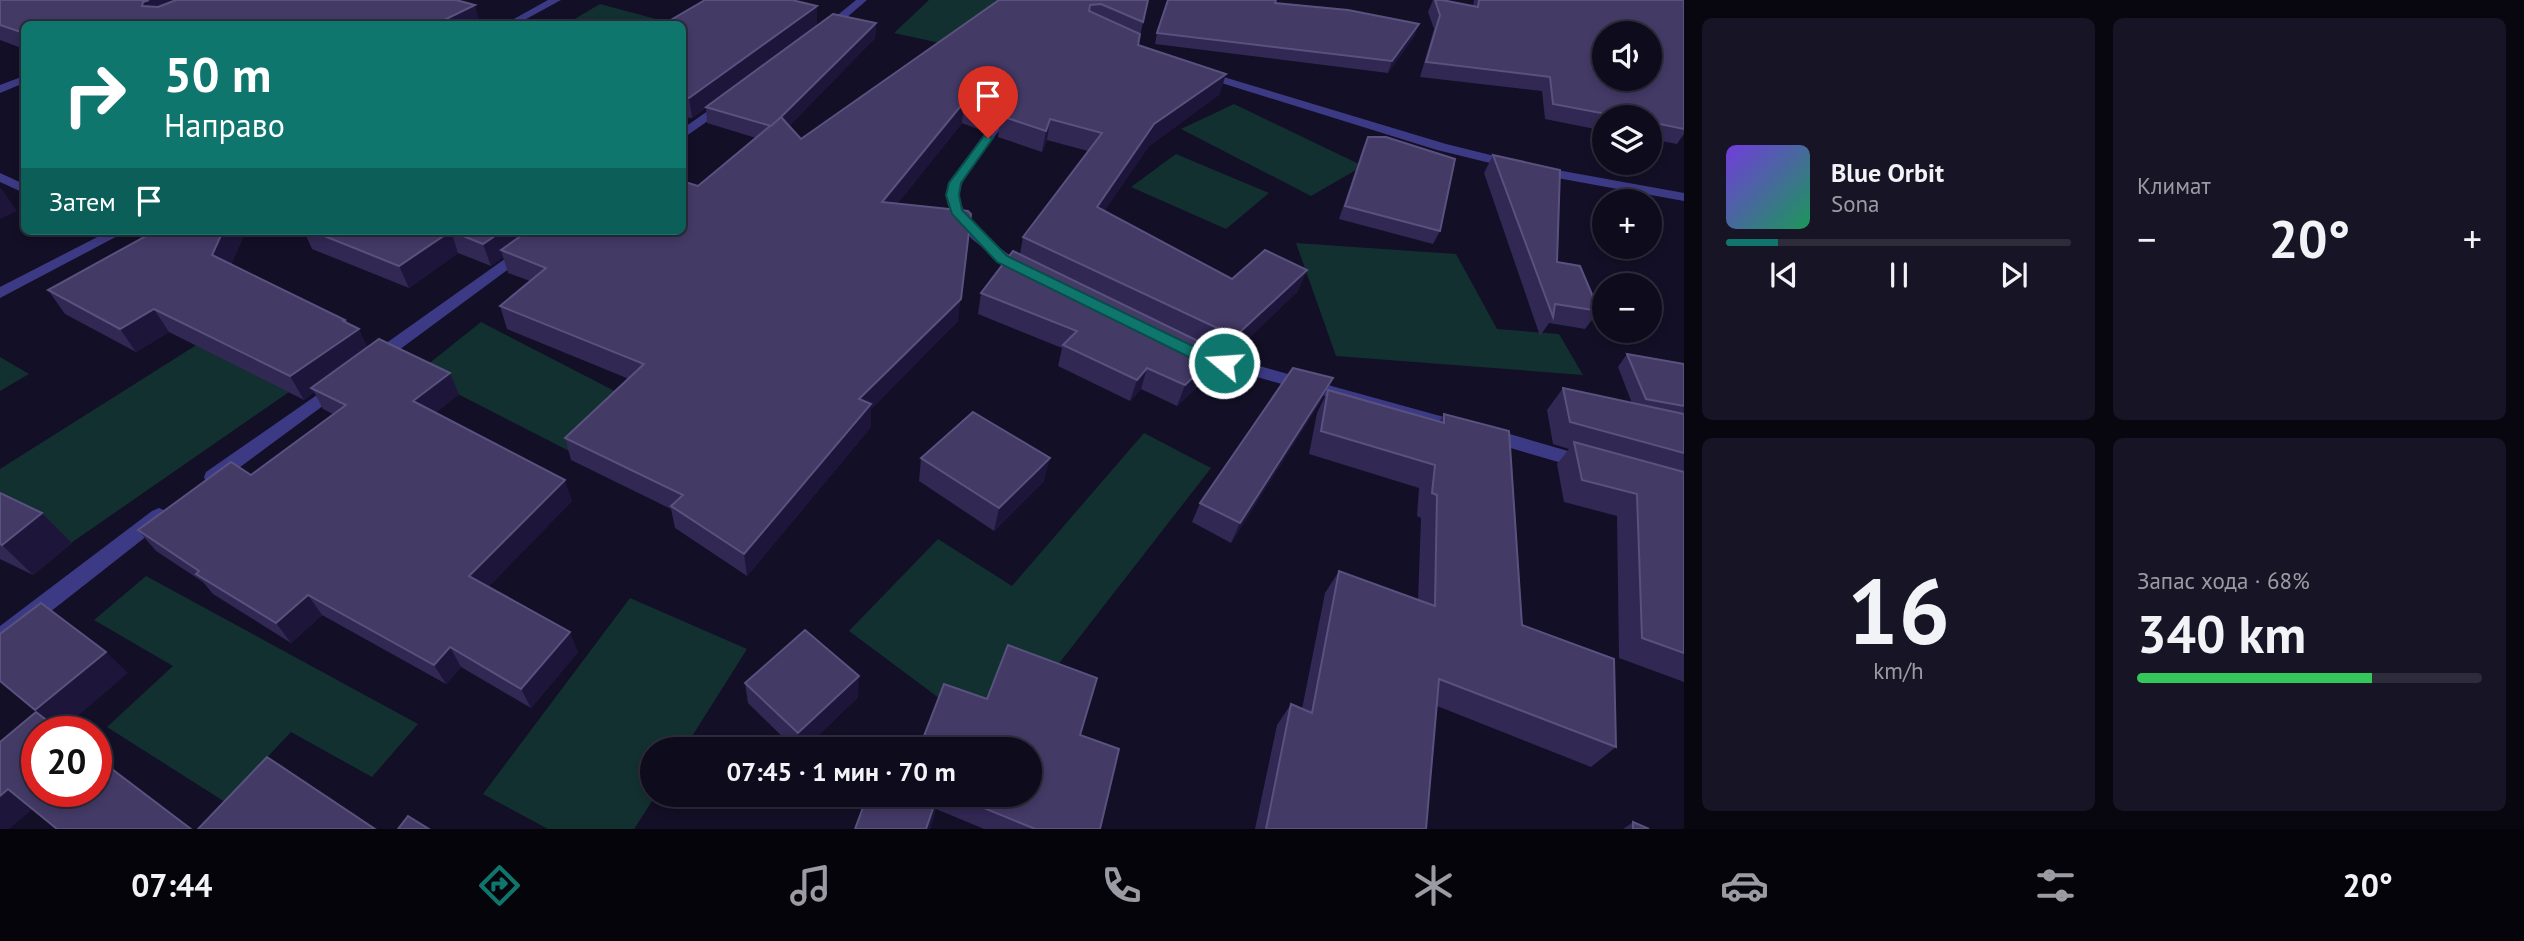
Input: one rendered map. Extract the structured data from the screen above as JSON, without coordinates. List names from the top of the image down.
{
  "page": {
    "tile": [
      "Климат",
      ["16", "km/h"],
      ["Запас хода · 68%", "340 km"]
    ],
    "map_buttons": ["+", "−"],
    "turn": ["50 m", "Направо"],
    "song": ["Blue Orbit", "Sona"],
    "then": "Затем",
    "heat": ["−", "20°", "+"],
    "limit": "20",
    "trip": "07:45 · 1 мин · 70 m",
    "tabs": ["07:44", "20°"]
  }
}
